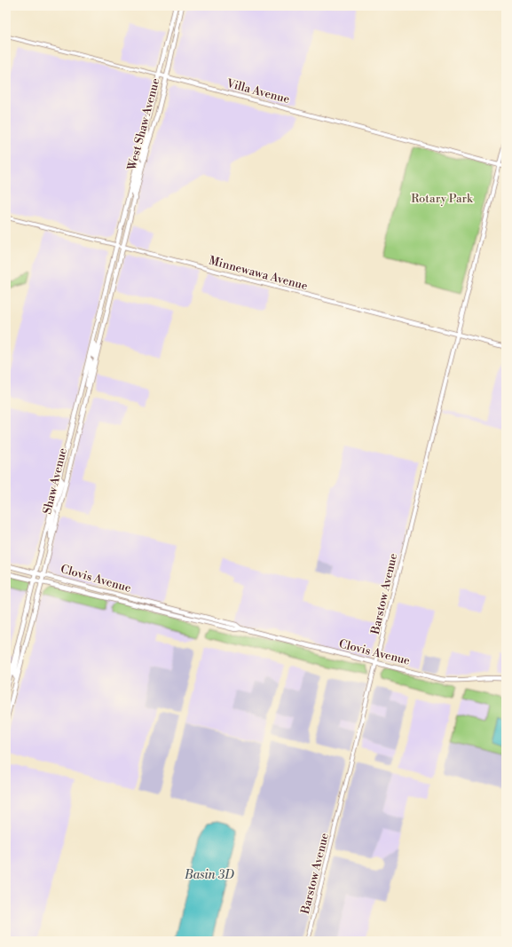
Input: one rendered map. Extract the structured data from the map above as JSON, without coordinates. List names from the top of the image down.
{
  "streets": {
    "main road": [
      "Villa Avenue",
      "West Shaw Avenue",
      "Minnewawa Avenue",
      "Shaw Avenue",
      "Clovis Avenue",
      "Barstow Avenue"
    ]
  },
  "crossings": [
    ["Villa Avenue", "West Shaw Avenue"],
    ["Villa Avenue", "Barstow Avenue"],
    ["West Shaw Avenue", "Minnewawa Avenue"],
    ["West Shaw Avenue", "Shaw Avenue"],
    ["Minnewawa Avenue", "Shaw Avenue"],
    ["Minnewawa Avenue", "Barstow Avenue"],
    ["Shaw Avenue", "Clovis Avenue"],
    ["Clovis Avenue", "Barstow Avenue"]
  ],
  "water": ["Basin 3D"],
  "parks": ["Rotary Park"]
}
